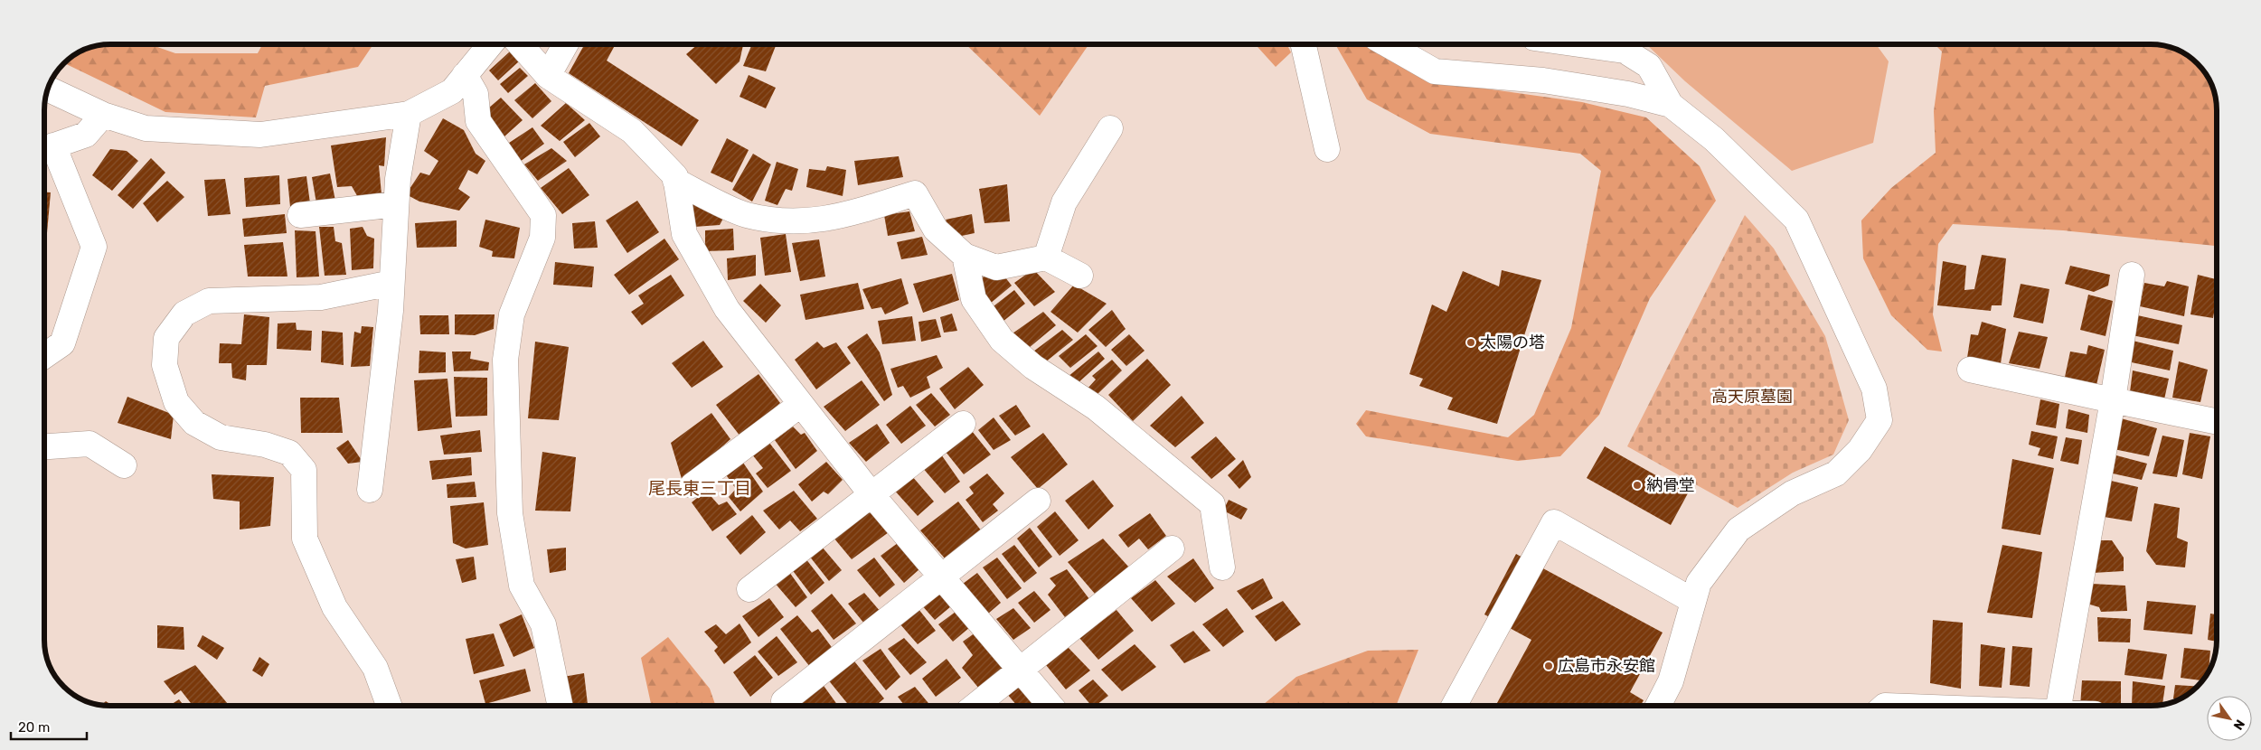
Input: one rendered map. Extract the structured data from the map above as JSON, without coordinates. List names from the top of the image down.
{
  "districts": ["尾長東三丁目"],
  "parks": ["高天原墓園"],
  "places": ["太陽の塔", "納骨堂", "広島市永安館"],
  "scale_bar": "20 m",
  "north": "bottom right"
}
